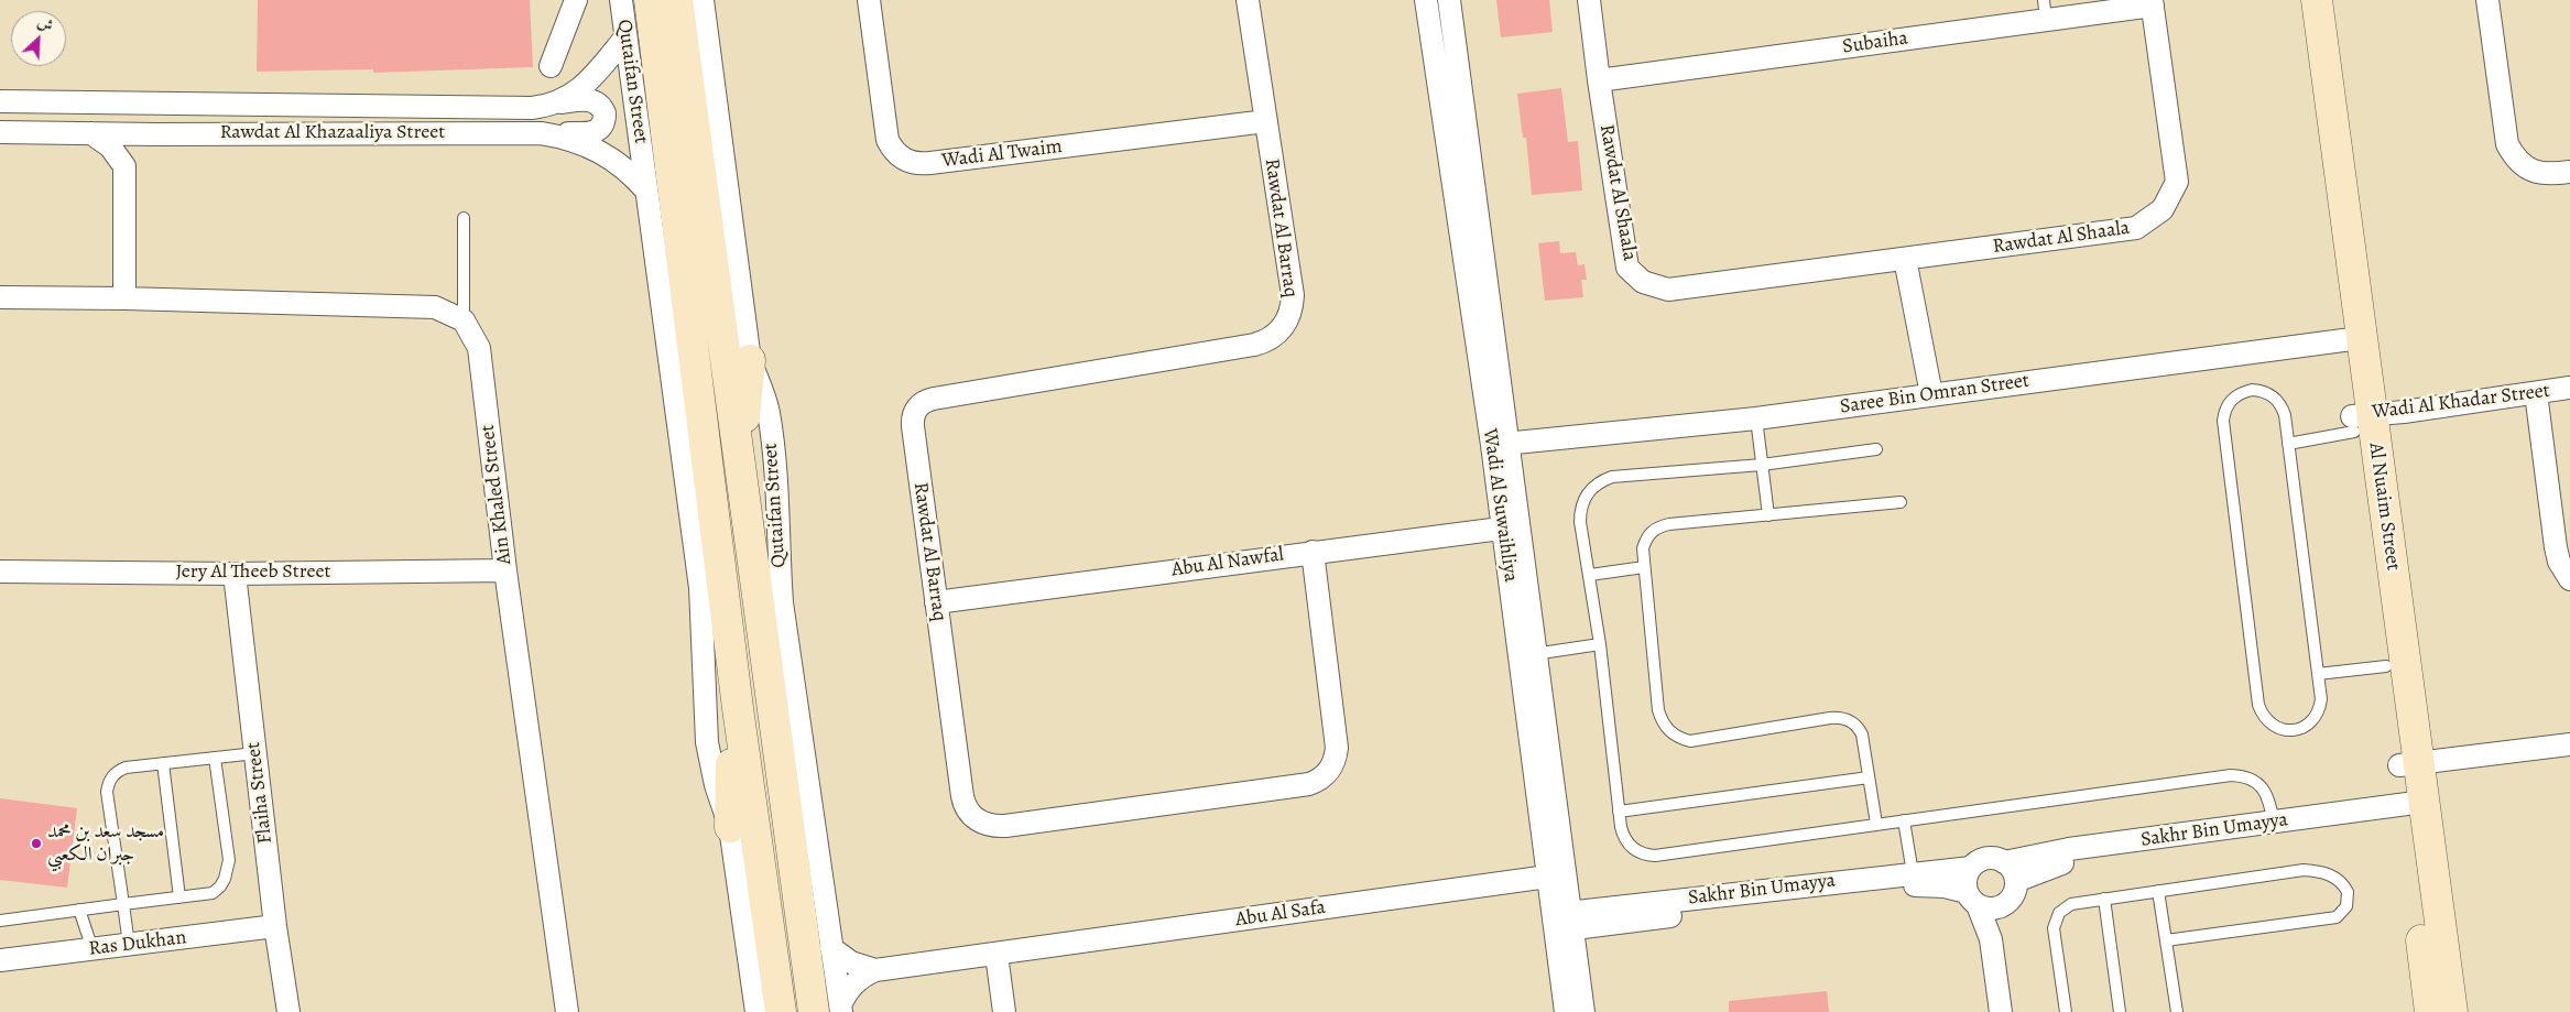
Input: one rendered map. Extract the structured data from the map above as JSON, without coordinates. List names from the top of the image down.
{
  "streets": {
    "street": [
      "Subaiha",
      "Qutaifan Street",
      "Rawdat Al Khazaaliya Street",
      "Wadi Al Twaim",
      "Rawdat Al Shaala",
      "Rawdat Al Barraq",
      "Saree Bin Omran Street",
      "Wadi Al Khadar Street",
      "Ain Khaled Street",
      "Wadi Al Suwaihliya",
      "Al Nuaim Street",
      "Abu Al Nawfal",
      "Jery Al Theeb Street",
      "Flaiha Street",
      "Sakhr Bin Umayya",
      "Abu Al Safa",
      "Ras Dukhan"
    ]
  },
  "crossings": [
    ["Subaiha", "Rawdat Al Shaala"],
    ["Qutaifan Street", "Rawdat Al Khazaaliya Street"],
    ["Qutaifan Street", "Abu Al Safa"],
    ["Wadi Al Twaim", "Rawdat Al Barraq"],
    ["Rawdat Al Barraq", "Abu Al Nawfal"],
    ["Saree Bin Omran Street", "Wadi Al Suwaihliya"],
    ["Saree Bin Omran Street", "Al Nuaim Street"],
    ["Wadi Al Khadar Street", "Al Nuaim Street"],
    ["Ain Khaled Street", "Jery Al Theeb Street"],
    ["Wadi Al Suwaihliya", "Abu Al Nawfal"],
    ["Wadi Al Suwaihliya", "Sakhr Bin Umayya"],
    ["Wadi Al Suwaihliya", "Abu Al Safa"],
    ["Al Nuaim Street", "Sakhr Bin Umayya"],
    ["Jery Al Theeb Street", "Flaiha Street"],
    ["Flaiha Street", "Ras Dukhan"]
  ],
  "places": ["مسجد سعد بن محمد جبران الكعبي"],
  "north": "top right"
}
